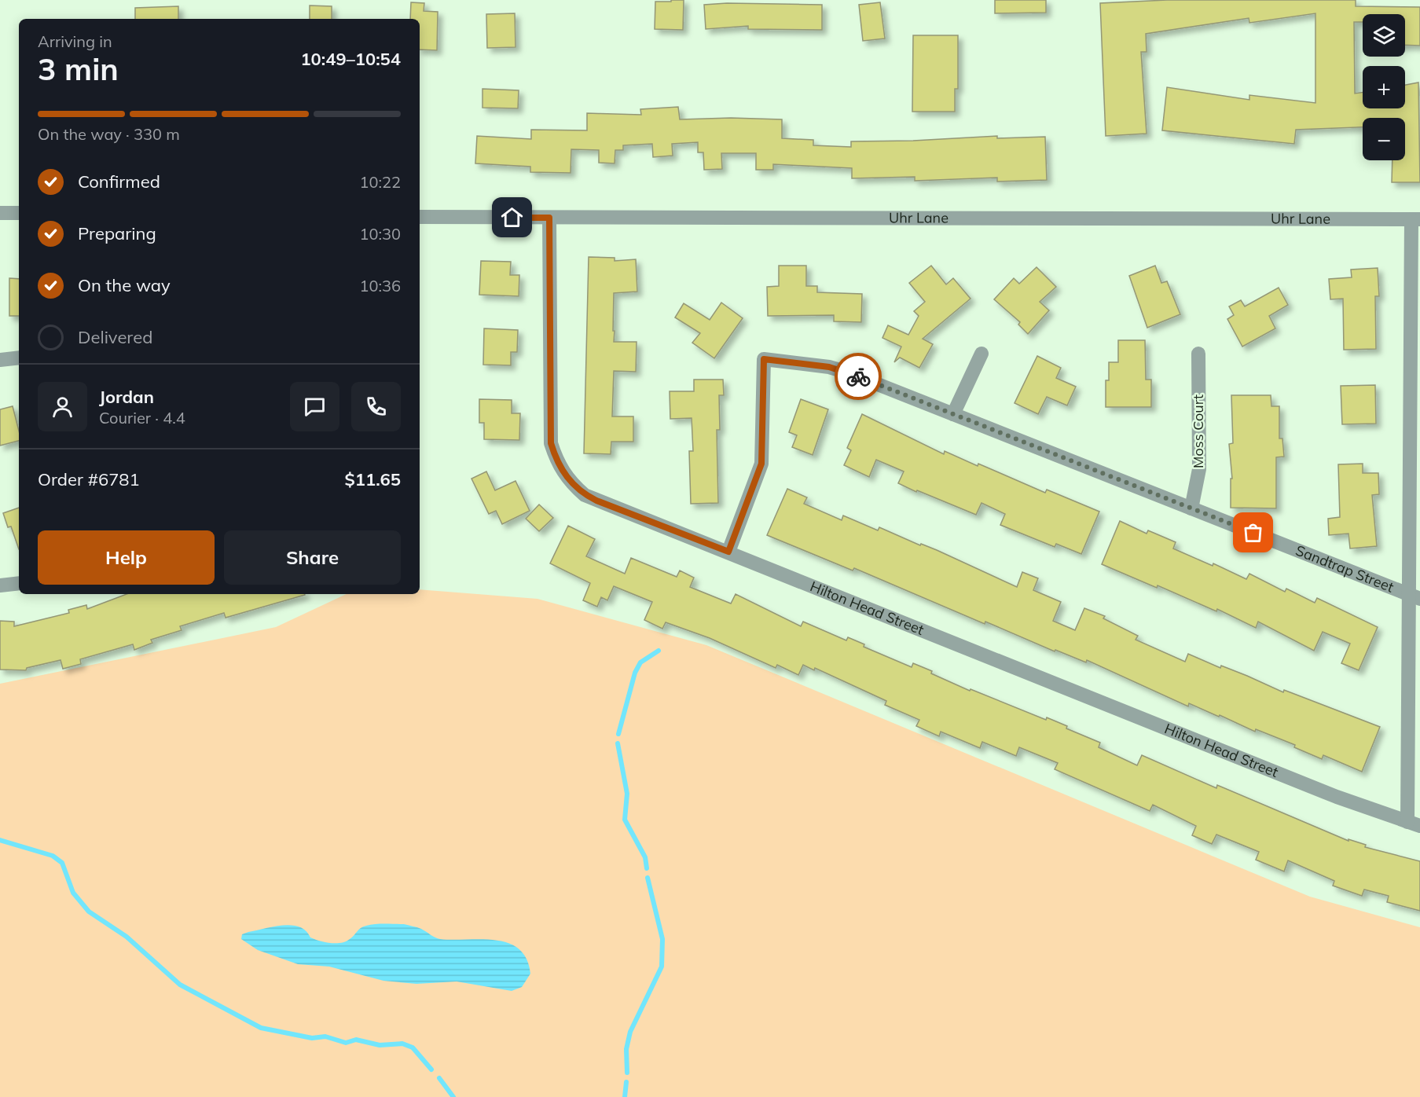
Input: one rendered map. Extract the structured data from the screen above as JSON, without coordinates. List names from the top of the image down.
{
  "streets": {
    "street": [
      "Uhr Lane",
      "Moss Court",
      "Sandtrap Street",
      "Hilton Head Street"
    ]
  },
  "crossings": [
    ["Uhr Lane", "Hilton Head Street"],
    ["Moss Court", "Sandtrap Street"],
    ["Sandtrap Street", "Hilton Head Street"]
  ],
  "page": {
    "map_buttons": ["+", "−"],
    "heading": ["3 min", "Arriving in", "10:49–10:54"],
    "panel": [
      "Jordan",
      "Courier · 4.4",
      "Order #6781",
      "$11.65"
    ],
    "bar": "On the way · 330 m",
    "list": [
      ["Confirmed", "10:22"],
      ["Preparing", "10:30"],
      ["On the way", "10:36"],
      "Delivered"
    ],
    "buttons": ["Help", "Share"]
  }
}
